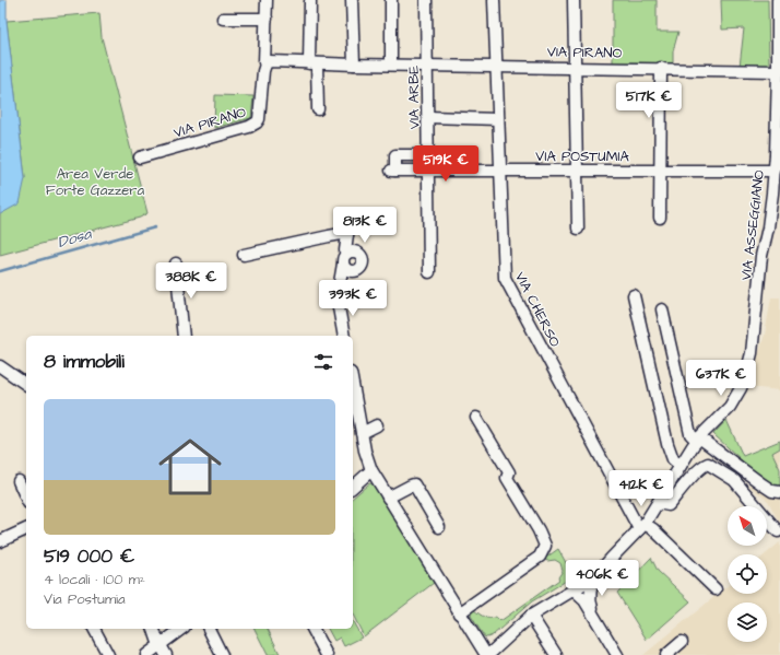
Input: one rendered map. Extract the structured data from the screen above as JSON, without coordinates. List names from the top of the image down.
{
  "streets": {
    "street": [
      "VIA PIRANO",
      "VIA ARBE",
      "VIA POSTUMIA",
      "VIA ASSEGGIANO",
      "VIA CHERSO"
    ]
  },
  "crossings": [
    ["VIA PIRANO", "VIA ARBE"],
    ["VIA PIRANO", "VIA ASSEGGIANO"],
    ["VIA PIRANO", "VIA CHERSO"],
    ["VIA ARBE", "VIA POSTUMIA"],
    ["VIA POSTUMIA", "VIA ASSEGGIANO"],
    ["VIA POSTUMIA", "VIA CHERSO"],
    ["VIA ASSEGGIANO", "VIA CHERSO"]
  ],
  "water": ["Dosa"],
  "parks": ["Area Verde Forte Gazzera"],
  "north": "top left",
  "page": {
    "price": [
      "517K €",
      "519K €",
      "813K €",
      "388K €",
      "393K €",
      "637K €",
      "412K €",
      "406K €"
    ],
    "heading": "8 immobili",
    "list": [
      {
        "name": "519 000 €",
        "note": "4 locali · 100 m² · Via Postumia"
      }
    ]
  }
}
